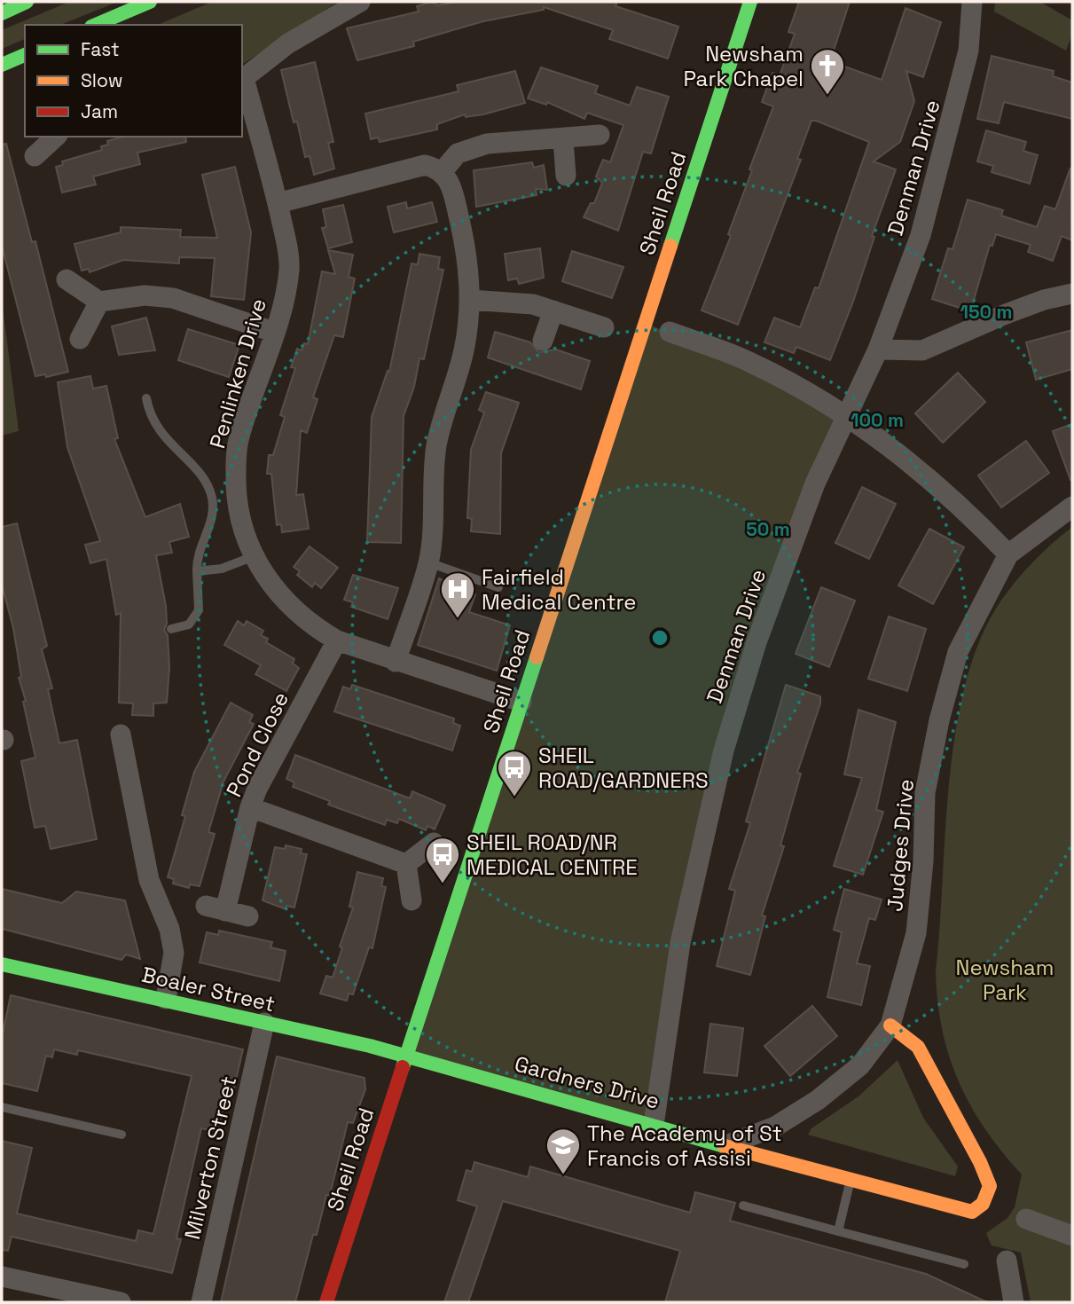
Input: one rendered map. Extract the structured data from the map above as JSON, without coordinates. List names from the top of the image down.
{
  "streets": {
    "main road": ["Sheil Road", "Boaler Street", "Gardners Drive"],
    "street": [
      "Denman Drive",
      "Penlinken Drive",
      "Pond Close",
      "Judges Drive",
      "Milverton Street"
    ]
  },
  "crossings": [
    ["Denman Drive", "Gardners Drive"],
    ["Sheil Road", "Penlinken Drive"],
    ["Sheil Road", "Boaler Street"],
    ["Sheil Road", "Gardners Drive"],
    ["Penlinken Drive", "Pond Close"],
    ["Judges Drive", "Gardners Drive"],
    ["Boaler Street", "Gardners Drive"],
    ["Boaler Street", "Milverton Street"]
  ],
  "parks": ["Newsham Park"],
  "places": {
    "church": ["Newsham Park Chapel"],
    "hospital": ["Fairfield Medical Centre"],
    "bus stop": ["SHEIL ROAD/GARDNERS", "SHEIL ROAD/NR MEDICAL CENTRE"],
    "school or university": ["The Academy of St Francis of Assisi"]
  },
  "legend": ["Fast", "Slow", "Jam"],
  "rings": ["150 m", "100 m", "50 m"]
}
